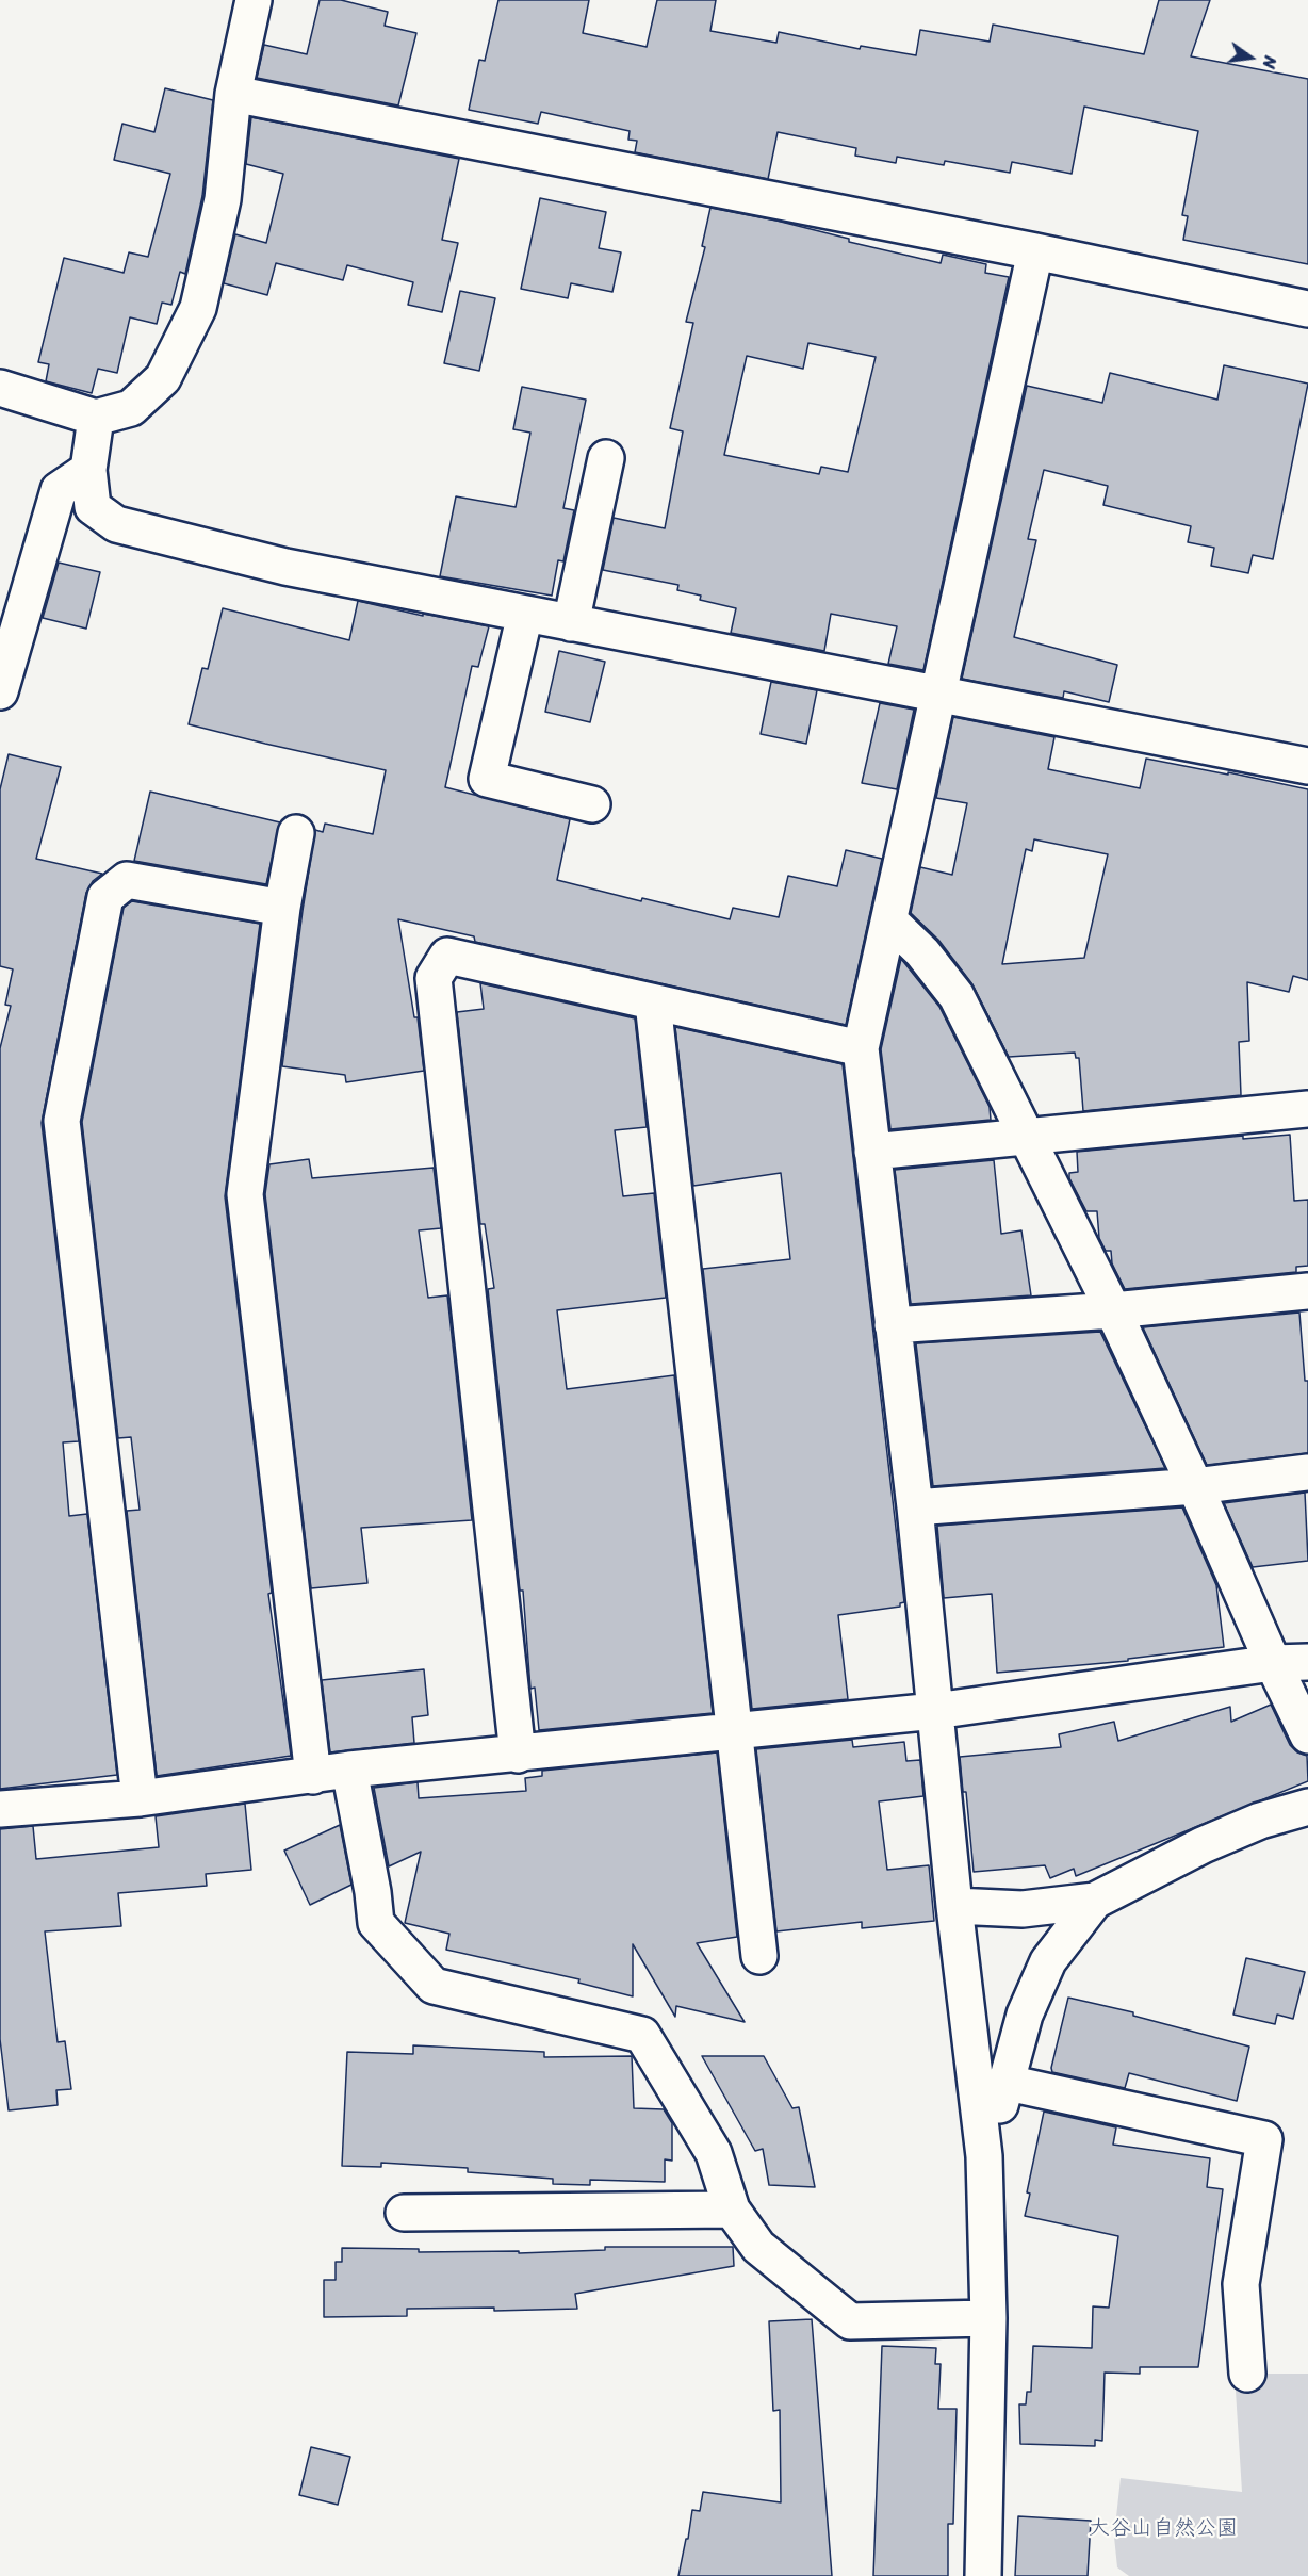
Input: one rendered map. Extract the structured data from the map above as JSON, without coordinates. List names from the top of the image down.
{
  "parks": ["大谷山自然公園"],
  "north": "right"
}
